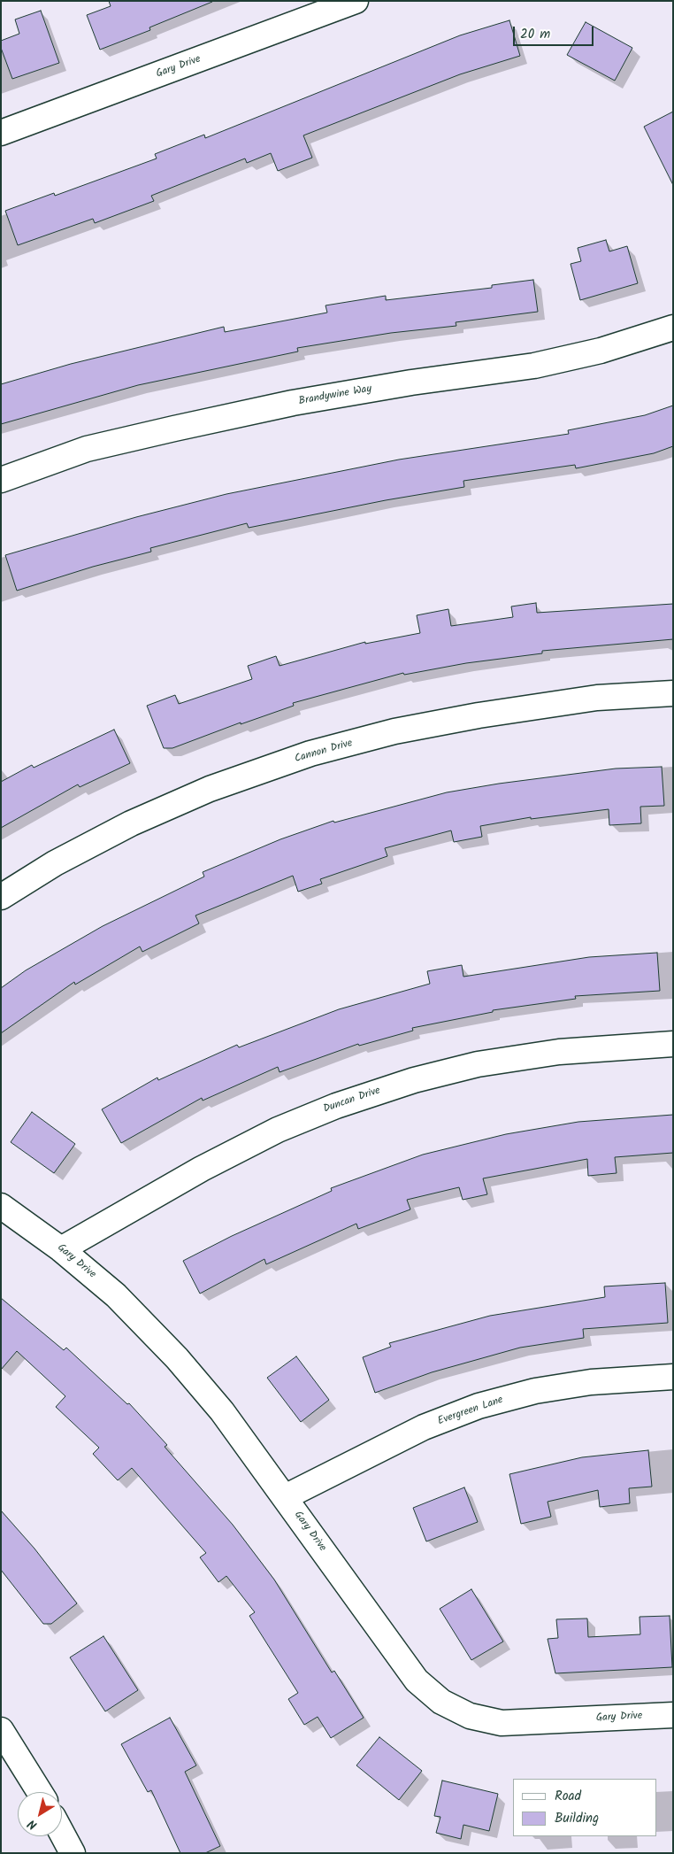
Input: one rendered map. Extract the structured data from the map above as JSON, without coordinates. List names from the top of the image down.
{
  "streets": {
    "street": [
      "Gary Drive",
      "Brandywine Way",
      "Cannon Drive",
      "Duncan Drive",
      "Evergreen Lane"
    ]
  },
  "crossings": [
    ["Gary Drive", "Duncan Drive"],
    ["Gary Drive", "Evergreen Lane"]
  ],
  "legend": ["Road", "Building"],
  "scale_bar": "20 m",
  "north": "bottom left"
}
